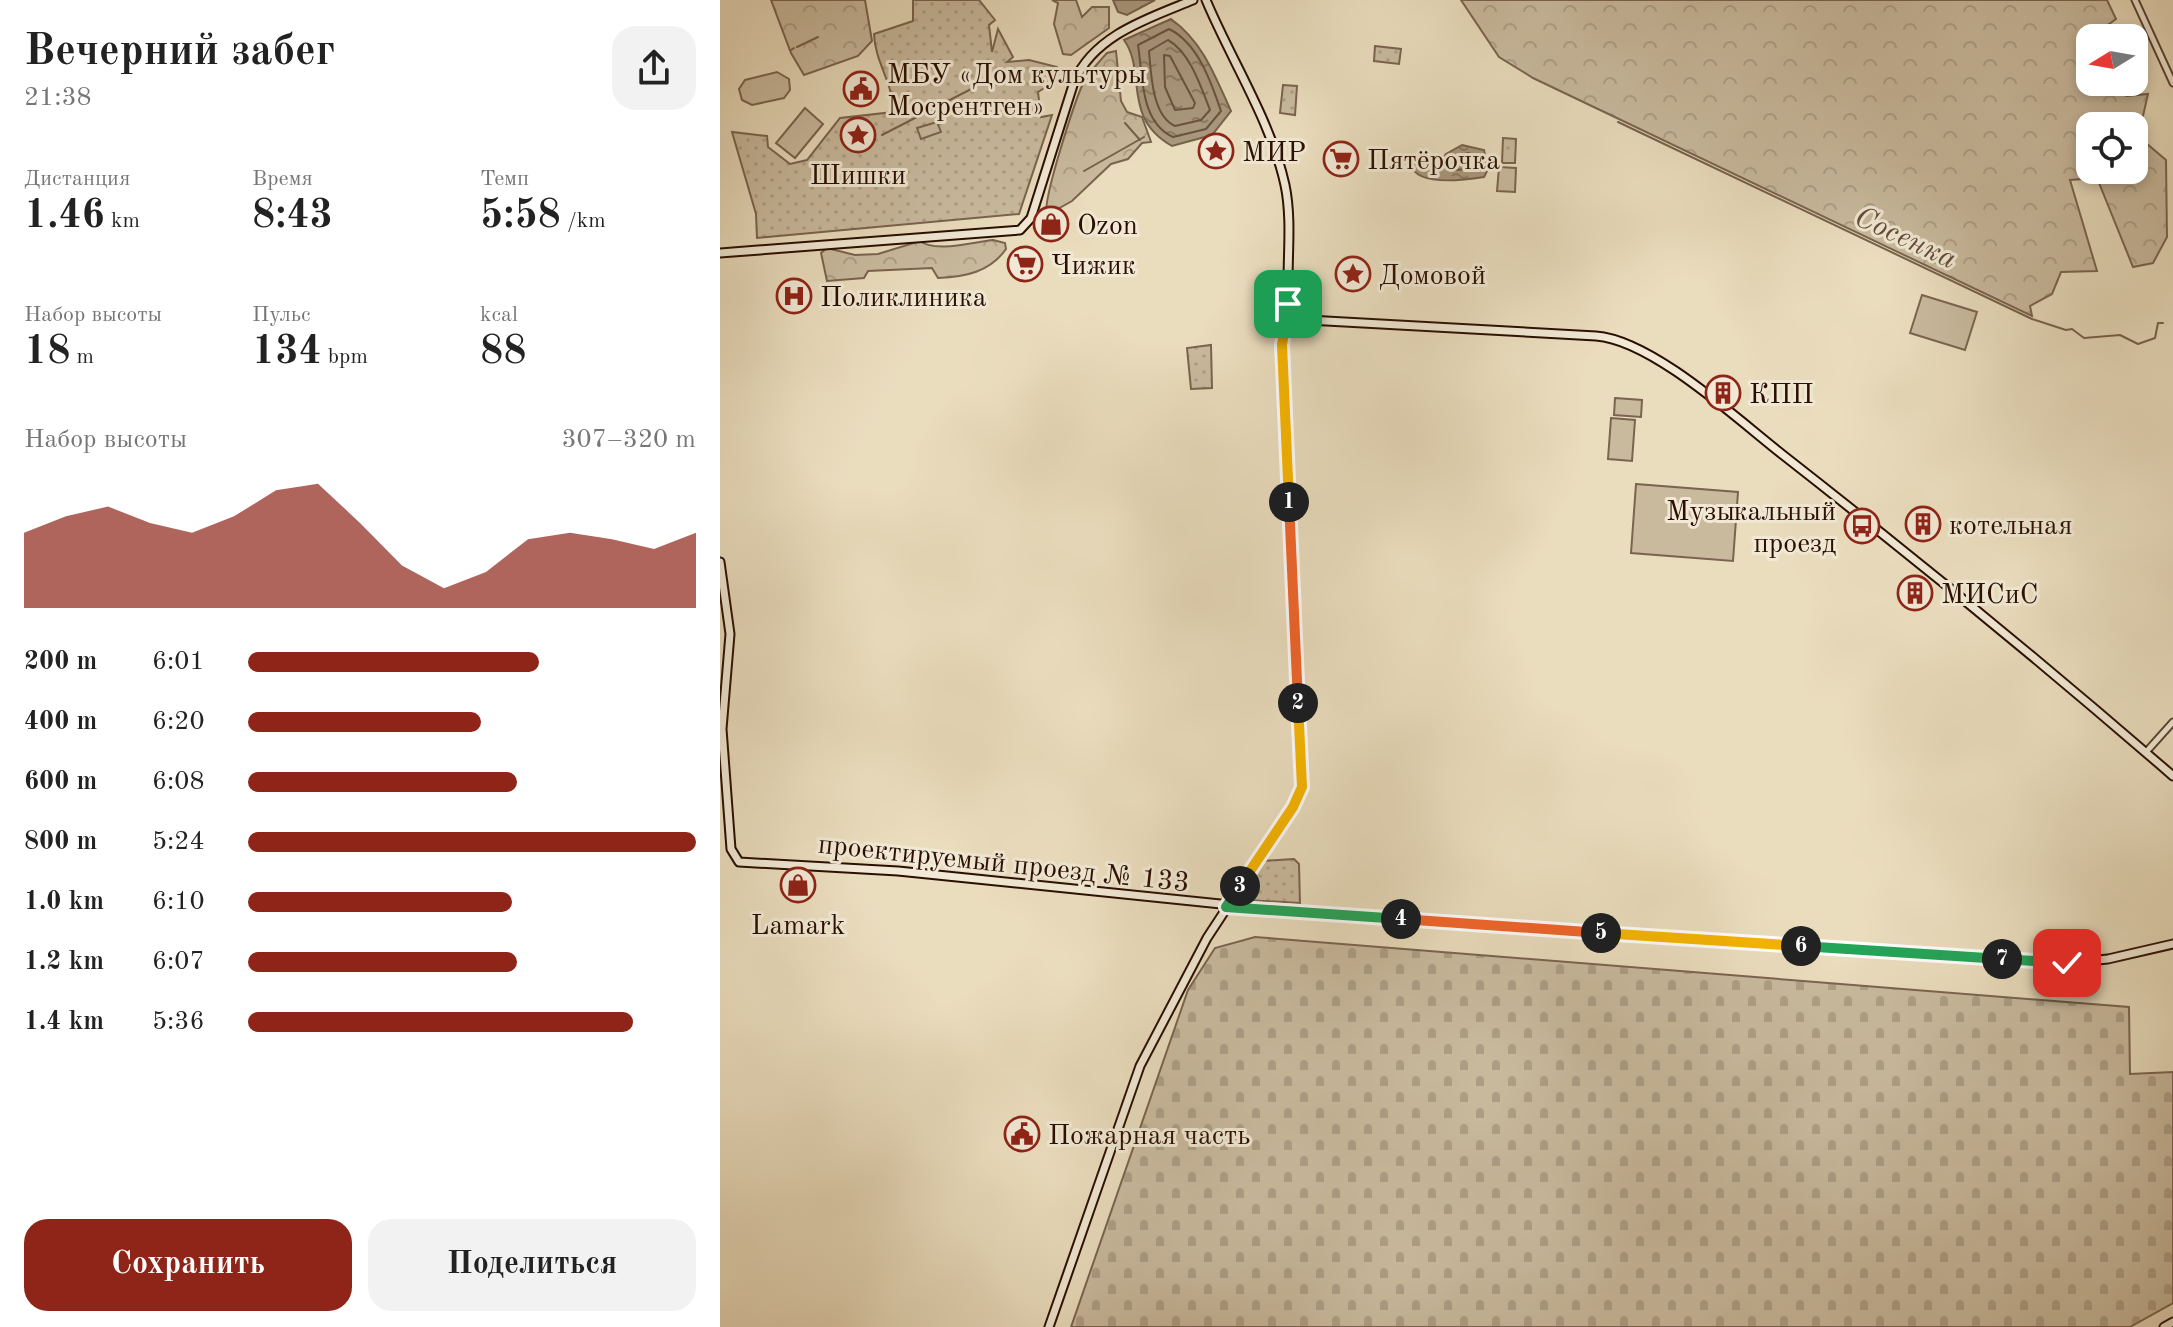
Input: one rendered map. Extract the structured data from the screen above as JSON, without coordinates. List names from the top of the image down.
{
  "streets": {
    "street": ["проектируемый проезд № 133"]
  },
  "water": ["Сосенка"],
  "places": {
    "public building": ["МБУ «Дом культуры Мосрентген»", "Пожарная часть"],
    "place": ["Шишки", "МИР", "Домовой"],
    "supermarket": ["Пятёрочка", "Чижик"],
    "shop": ["Ozon", "Lamark"],
    "hospital": ["Поликлиника"],
    "building": ["КПП", "котельная", "МИСиС"],
    "bus stop": ["Музыкальный проезд"]
  },
  "north": "left",
  "page": {
    "heading": ["Вечерний забег", "21:38"],
    "stats": [
      ["Дистанция", "1.46 km"],
      ["Время", "8:43"],
      ["Темп", "5:58 /km"],
      ["Набор высоты", "18 m"],
      ["Пульс", "134 bpm"],
      ["kcal", "88"]
    ],
    "chart": ["Набор высоты", "307–320 m"],
    "pins": [
      "1",
      "2",
      "3",
      "4",
      "5",
      "6",
      "7"
    ],
    "list": [
      {
        "name": "200 m",
        "note": "6:01"
      },
      {
        "name": "400 m",
        "note": "6:20"
      },
      {
        "name": "600 m",
        "note": "6:08"
      },
      {
        "name": "800 m",
        "note": "5:24"
      },
      {
        "name": "1.0 km",
        "note": "6:10"
      },
      {
        "name": "1.2 km",
        "note": "6:07"
      },
      {
        "name": "1.4 km",
        "note": "5:36"
      }
    ],
    "buttons": ["Сохранить", "Поделиться"]
  }
}
